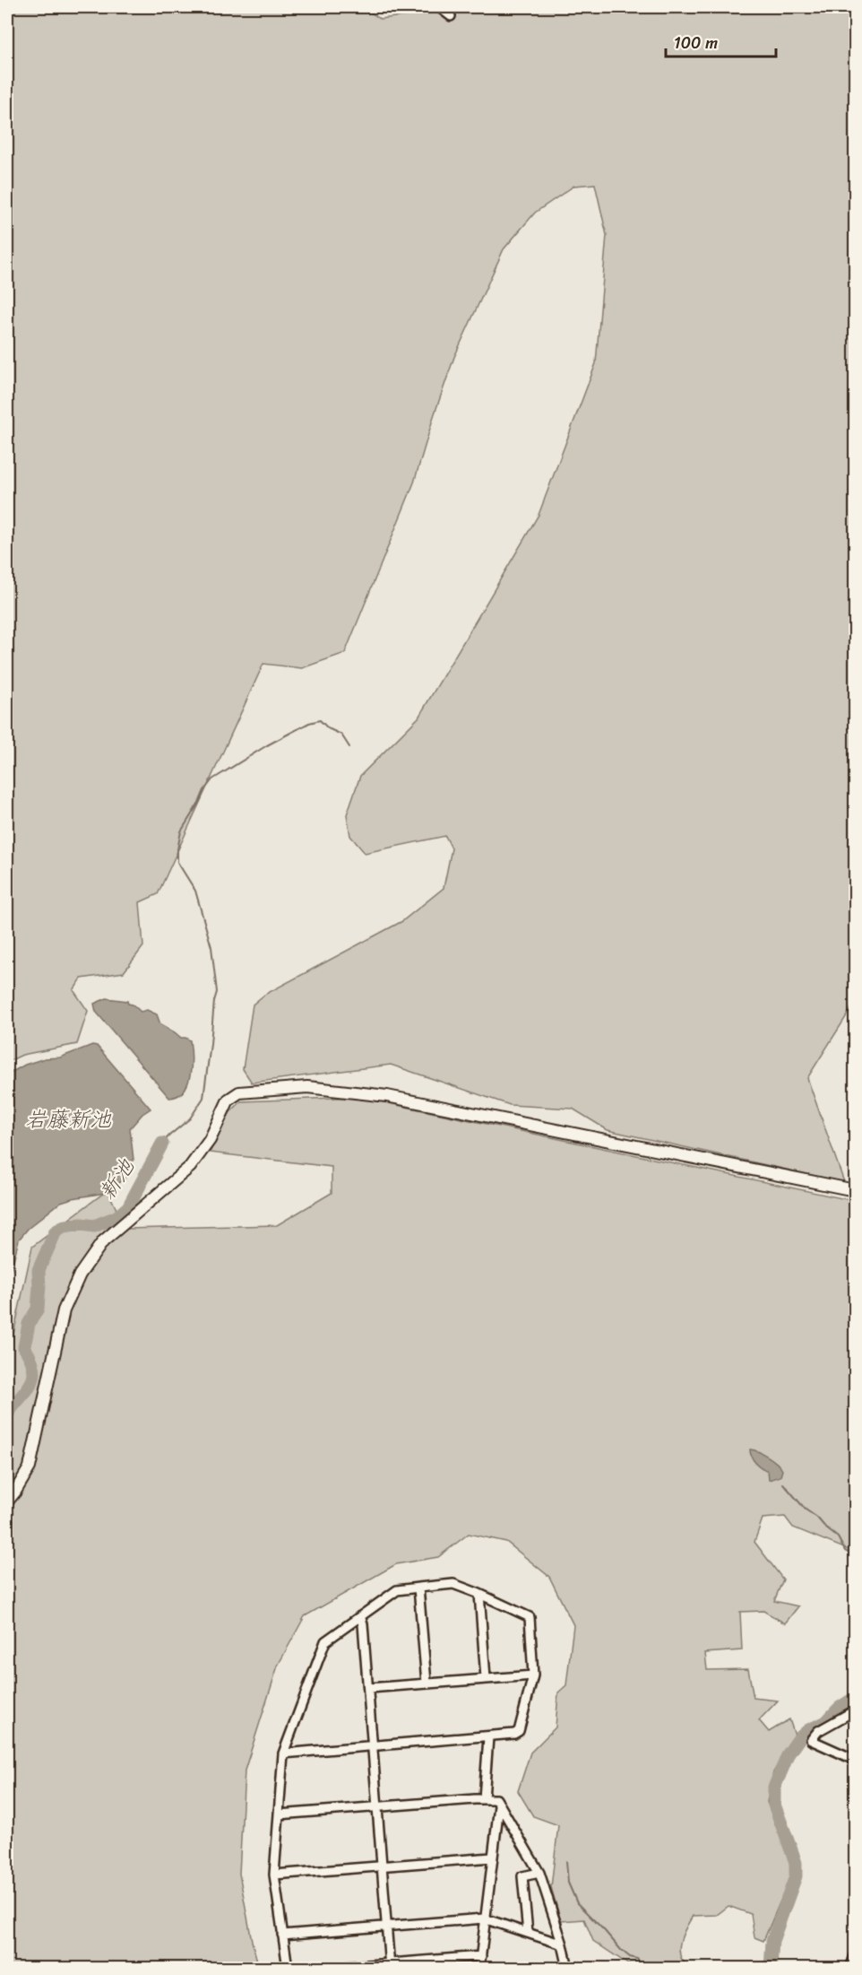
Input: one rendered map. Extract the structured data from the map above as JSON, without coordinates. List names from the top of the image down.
{
  "water": ["岩藤新池", "新池"],
  "scale_bar": "100 m"
}
